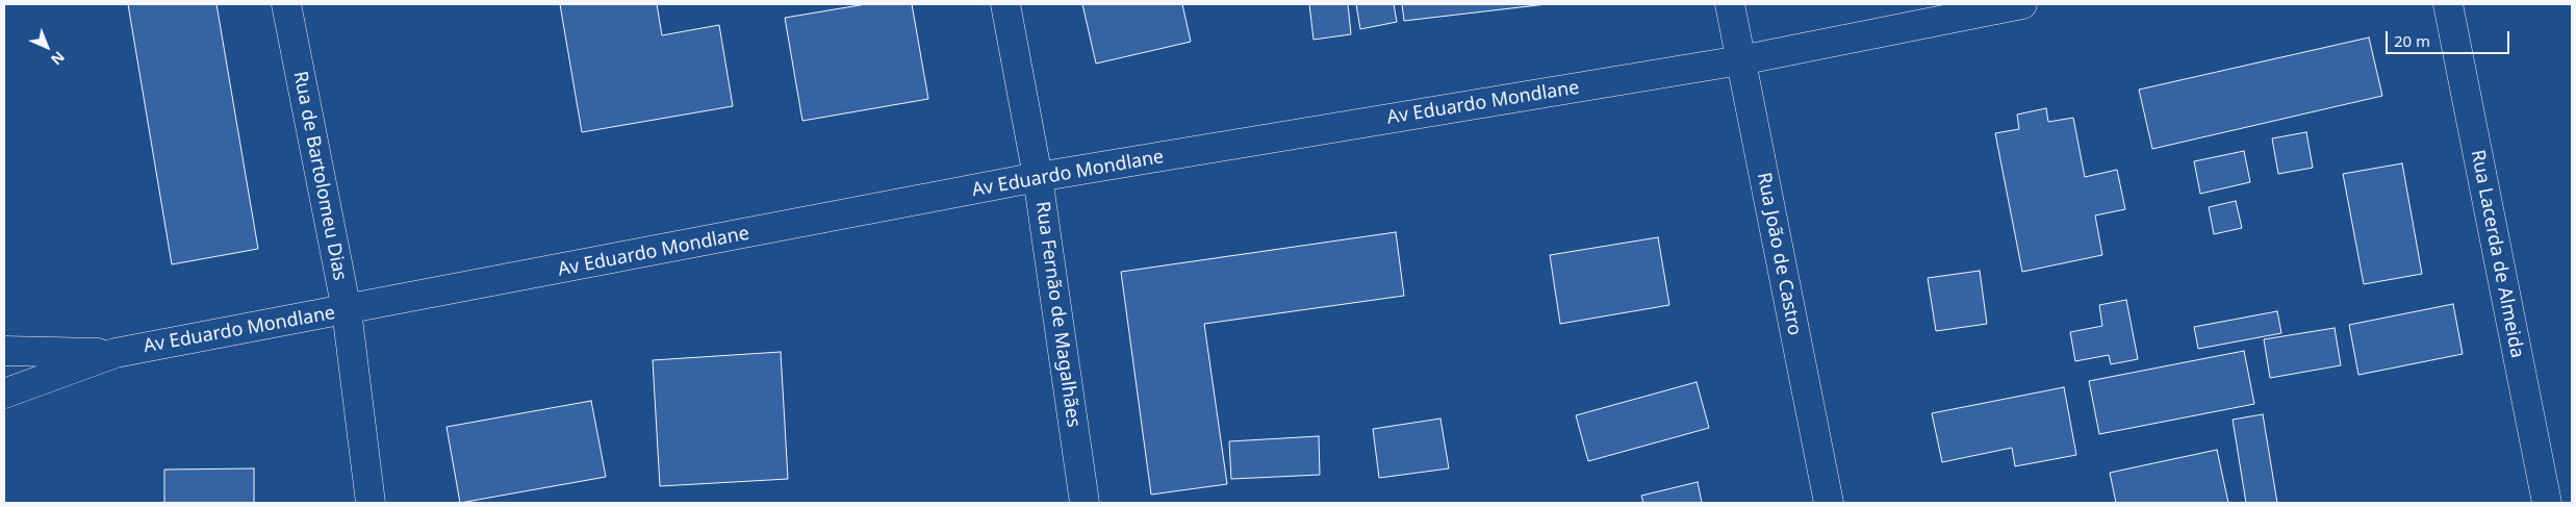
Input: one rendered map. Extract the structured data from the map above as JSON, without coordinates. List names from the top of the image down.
{
  "streets": {
    "street": [
      "Av Eduardo Mondlane",
      "Rua de Bartolomeu Dias",
      "Rua João de Castro",
      "Rua Lacerda de Almeida",
      "Rua Fernão de Magalhães"
    ]
  },
  "crossings": [
    ["Av Eduardo Mondlane", "Rua de Bartolomeu Dias"],
    ["Av Eduardo Mondlane", "Rua João de Castro"],
    ["Av Eduardo Mondlane", "Rua Fernão de Magalhães"]
  ],
  "scale_bar": "20 m",
  "north": "bottom right"
}
